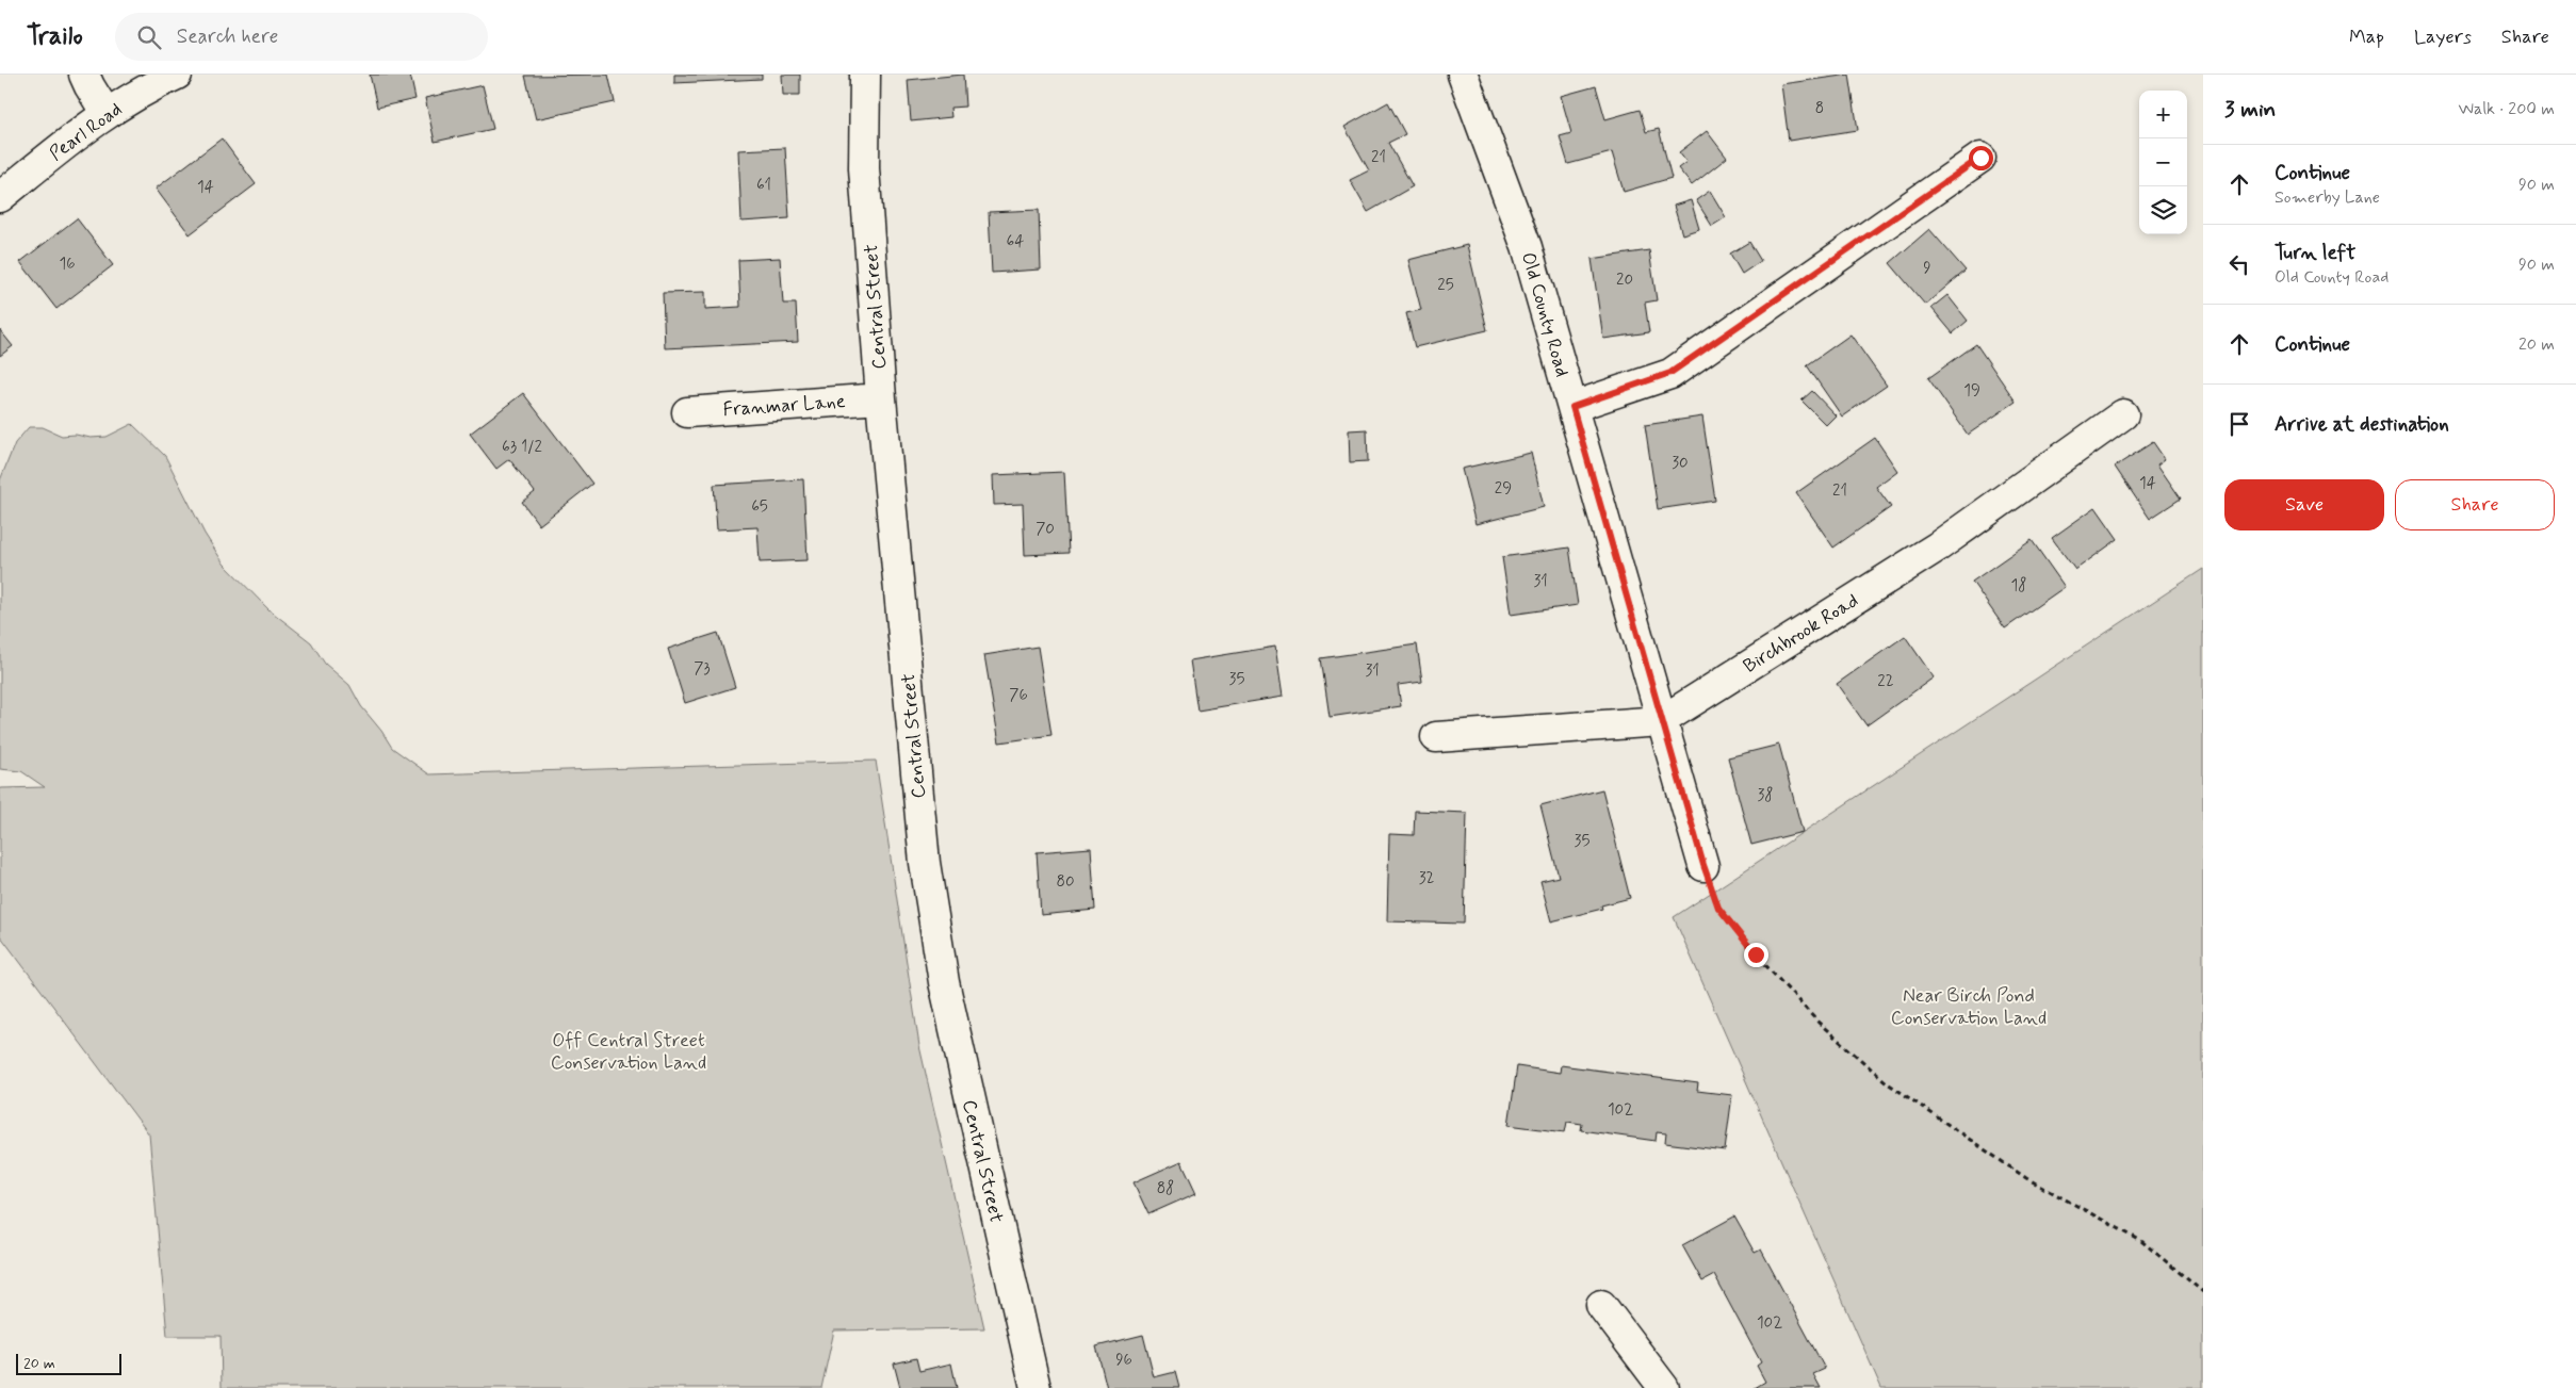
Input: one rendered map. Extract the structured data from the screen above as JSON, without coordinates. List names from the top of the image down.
{
  "streets": {
    "street": [
      "Pearl Road",
      "Central Street",
      "Old County Road",
      "Franmar Lane",
      "Birchbrook Road"
    ]
  },
  "crossings": [
    ["Central Street", "Franmar Lane"],
    ["Old County Road", "Birchbrook Road"]
  ],
  "parks": ["Near Birch Pond Conservation Land", "Off Central Street Conservation Land"],
  "house_numbers": [
    "8",
    "21",
    "61",
    "14",
    "64",
    "16",
    "9",
    "20",
    "25",
    "19",
    "63 1/2",
    "30",
    "14",
    "29",
    "21",
    "65",
    "70",
    "31",
    "18",
    "73",
    "31",
    "35",
    "22",
    "76",
    "38",
    "35",
    "32",
    "80",
    "102",
    "88",
    "102",
    "96"
  ],
  "scale_bar": "20 m",
  "page": {
    "header": "Trailo",
    "search": "Search here",
    "nav": ["Map", "Layers", "Share"],
    "heading": ["3 min", "Walk · 200 m"],
    "map_buttons": ["+", "−"],
    "list": [
      ["Continue", "Somerby Lane", "90 m"],
      ["Turn left", "Old County Road", "90 m"],
      ["Continue", "20 m"],
      "Arrive at destination"
    ],
    "buttons": ["Save", "Share"],
    "scale": "20 m"
  }
}
